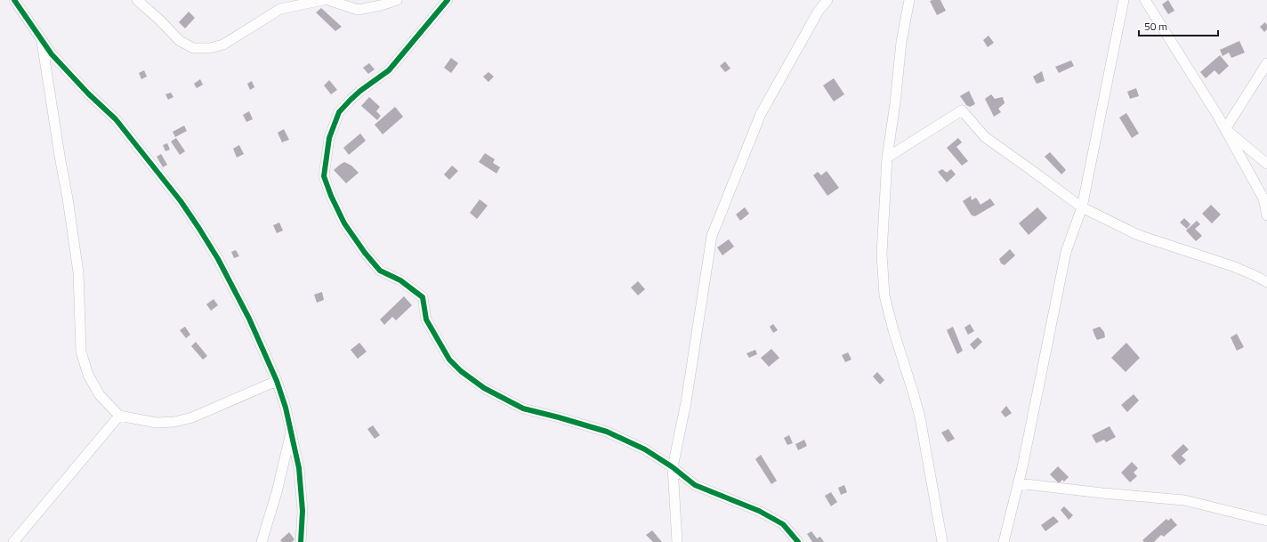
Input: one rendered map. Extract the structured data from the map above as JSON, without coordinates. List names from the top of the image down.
{
  "scale_bar": "50 m"
}
